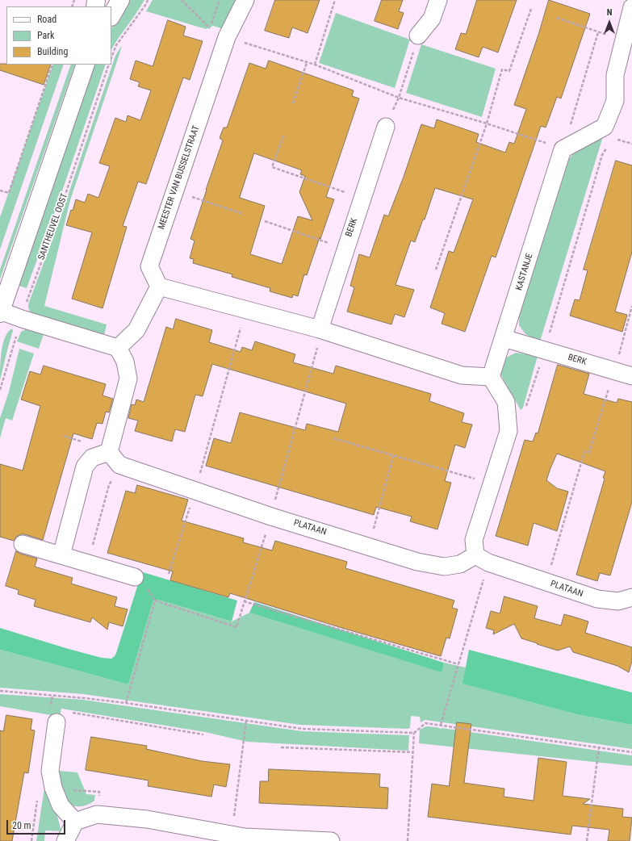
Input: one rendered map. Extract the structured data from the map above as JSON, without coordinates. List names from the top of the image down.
{
  "streets": {
    "street": [
      "MEESTER VAN BUSSELSTRAAT",
      "BERK",
      "KASTANJE",
      "PLATAAN"
    ],
    "path": ["SANTHEUVEL OOST"]
  },
  "crossings": [
    ["BERK", "KASTANJE"]
  ],
  "legend": ["Road", "Park", "Building"],
  "scale_bar": "20 m",
  "north": "top"
}
